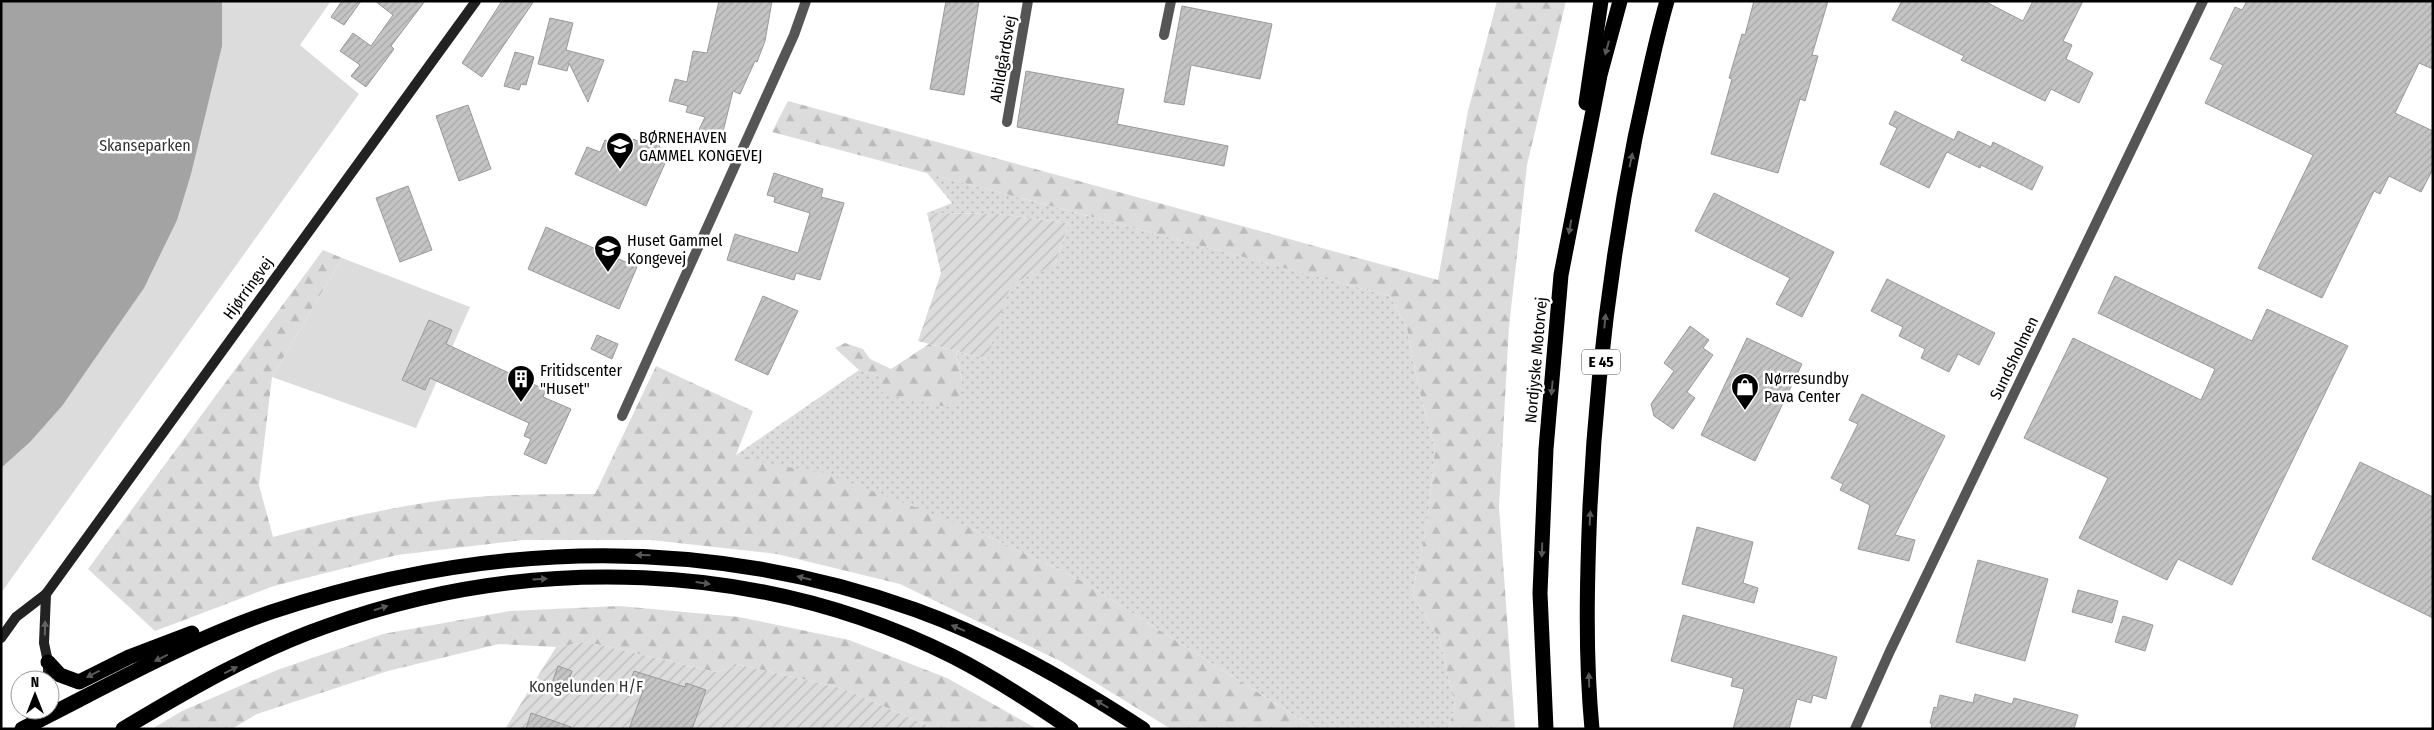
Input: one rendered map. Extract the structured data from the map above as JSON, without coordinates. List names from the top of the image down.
{
  "streets": {
    "highway": ["Nordjyske Motorvej", "E 45"],
    "main road": ["Hjørringvej"],
    "street": ["Abildgårdsvej", "Sundsholmen"]
  },
  "parks": ["Skanseparken", "Kongelunden H/F"],
  "places": {
    "school or university": ["BØRNEHAVEN GAMMEL KONGEVEJ", "Huset Gammel Kongevej"],
    "building": ["Fritidscenter \"Huset\""],
    "shop": ["Nørresundby Pava Center"]
  },
  "north": "top"
}
